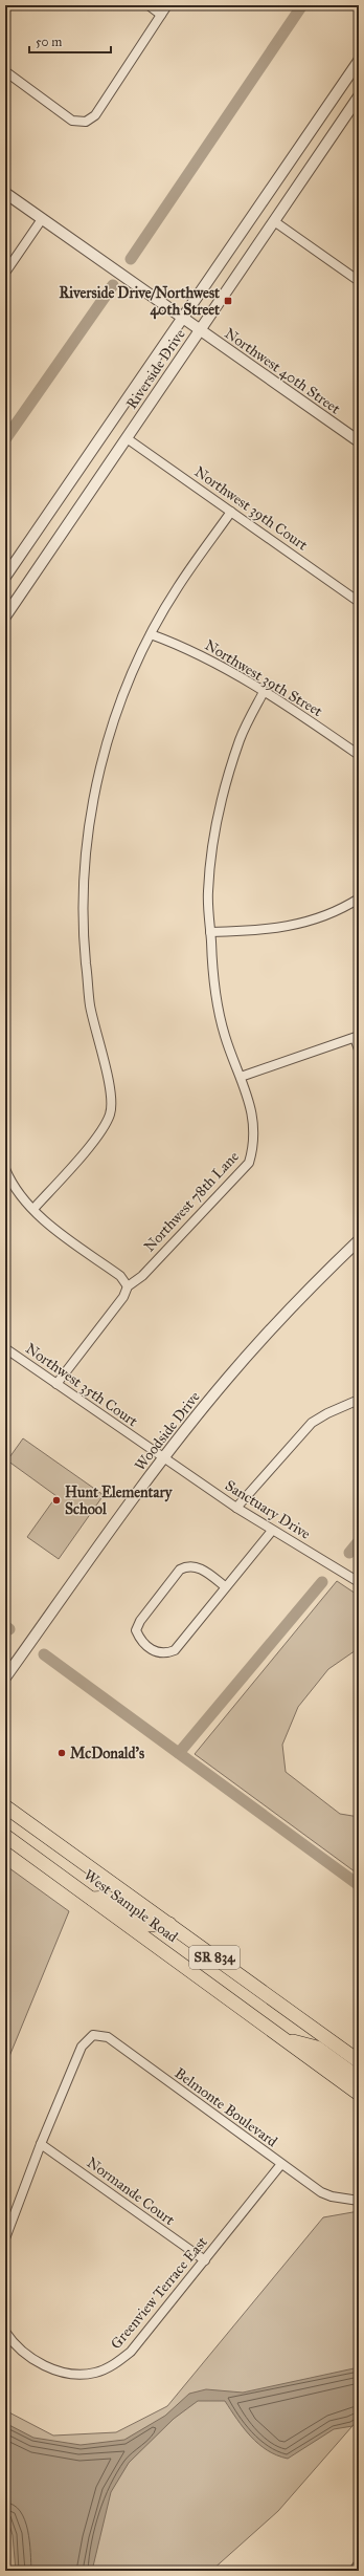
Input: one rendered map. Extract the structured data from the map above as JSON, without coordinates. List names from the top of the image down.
{
  "streets": {
    "main road": ["West Sample Road", "SR 834"],
    "street": [
      "Riverside Drive",
      "Northwest 40th Street",
      "Northwest 39th Court",
      "Northwest 39th Street",
      "Northwest 78th Lane",
      "Northwest 35th Court",
      "Woodside Drive",
      "Sanctuary Drive",
      "Belmonte Boulevard",
      "Normande Court",
      "Greenview Terrace East"
    ]
  },
  "crossings": [
    ["Riverside Drive", "Northwest 40th Street"],
    ["Riverside Drive", "Northwest 39th Court"],
    ["Northwest 39th Street", "Northwest 78th Lane"],
    ["Northwest 78th Lane", "Northwest 35th Court"],
    ["Northwest 35th Court", "Woodside Drive"],
    ["Northwest 35th Court", "Sanctuary Drive"],
    ["Woodside Drive", "Sanctuary Drive"],
    ["Belmonte Boulevard", "Normande Court"],
    ["Belmonte Boulevard", "Greenview Terrace East"],
    ["Normande Court", "Greenview Terrace East"]
  ],
  "places": {
    "transit": ["Riverside Drive/Northwest 40th Street"],
    "other": ["Hunt Elementary School", "McDonald's"]
  },
  "scale_bar": "50 m"
}
